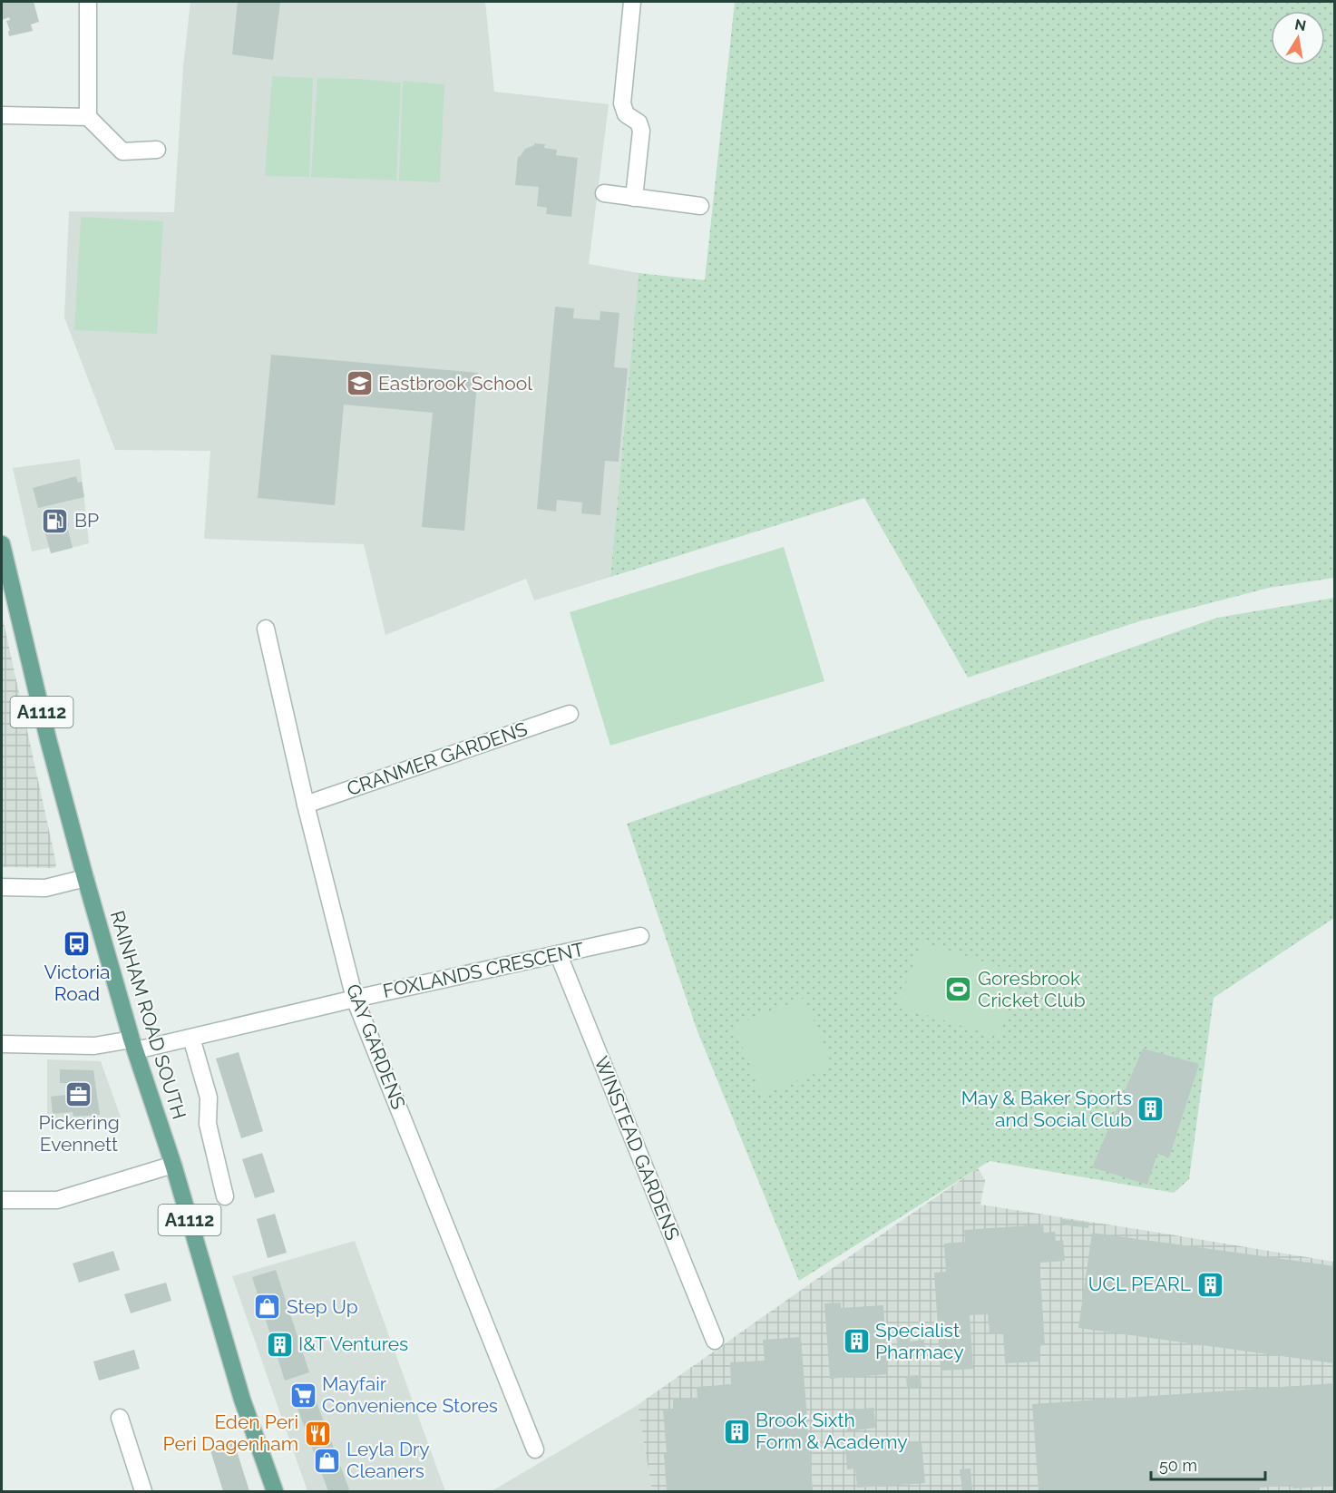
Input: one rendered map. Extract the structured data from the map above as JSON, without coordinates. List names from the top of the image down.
{
  "streets": {
    "main road": ["A1112", "RAINHAM ROAD SOUTH"],
    "street": [
      "CRANMER GARDENS",
      "FOXLANDS CRESCENT",
      "GAY GARDENS",
      "WINSTEAD GARDENS"
    ]
  },
  "crossings": [
    ["CRANMER GARDENS", "GAY GARDENS"],
    ["FOXLANDS CRESCENT", "RAINHAM ROAD SOUTH"],
    ["FOXLANDS CRESCENT", "GAY GARDENS"],
    ["FOXLANDS CRESCENT", "WINSTEAD GARDENS"]
  ],
  "places": {
    "school or university": ["Eastbrook School"],
    "fuel station": ["BP"],
    "bus stop": ["Victoria Road"],
    "sports": ["Goresbrook Cricket Club"],
    "office": ["Pickering Evennett"],
    "building": [
      "May & Baker Sports and Social Club",
      "UCL PEARL",
      "Specialist Pharmacy",
      "I&T Ventures",
      "Brook Sixth Form & Academy"
    ],
    "shop": ["Step Up", "Leyla Dry Cleaners"],
    "supermarket": ["Mayfair Convenience Stores"],
    "restaurant": ["Eden Peri Peri Dagenham"]
  },
  "scale_bar": "50 m",
  "north": "top"
}
